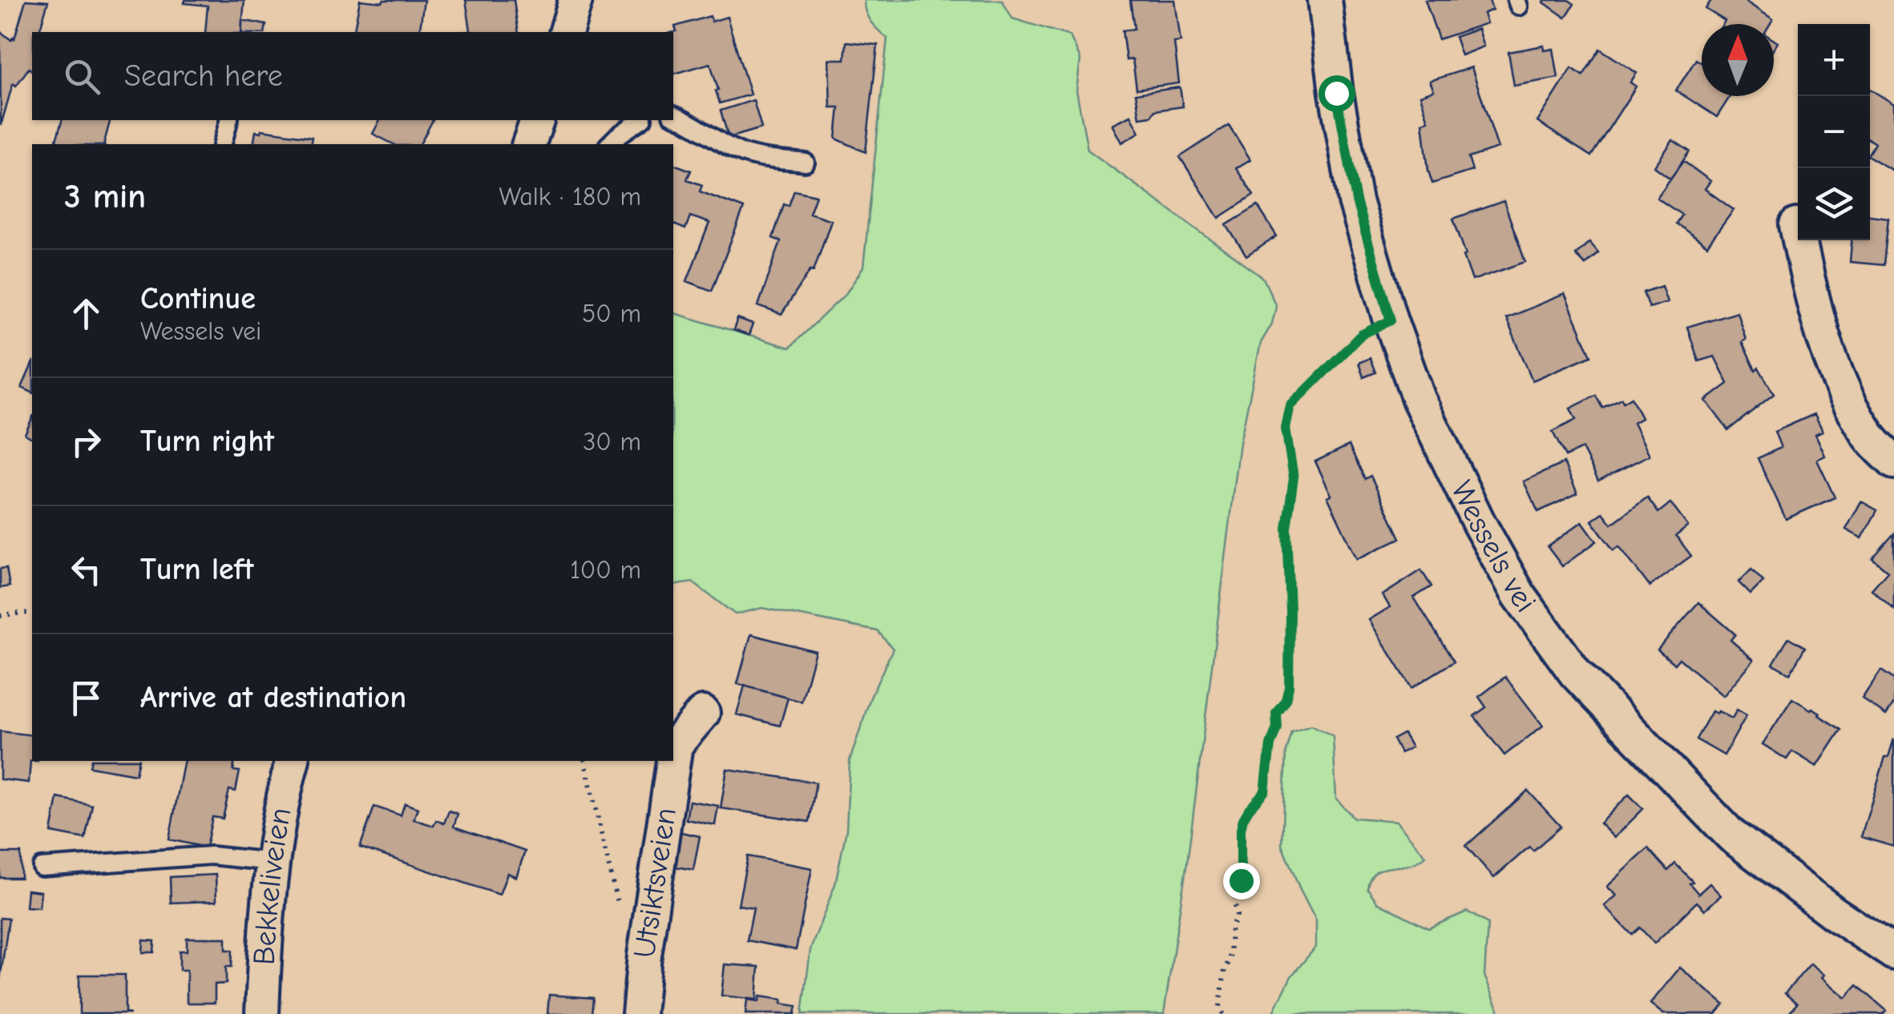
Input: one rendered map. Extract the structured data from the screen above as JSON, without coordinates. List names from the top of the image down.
{
  "streets": {
    "street": ["Wessels vei", "Utsiktsveien", "Bekkeliveien"]
  },
  "north": "top",
  "page": {
    "map_buttons": ["+", "−"],
    "search": "Search here",
    "heading": ["3 min", "Walk · 180 m"],
    "list": [
      ["Continue", "Wessels vei", "50 m"],
      ["Turn right", "30 m"],
      ["Turn left", "100 m"],
      "Arrive at destination"
    ]
  }
}
